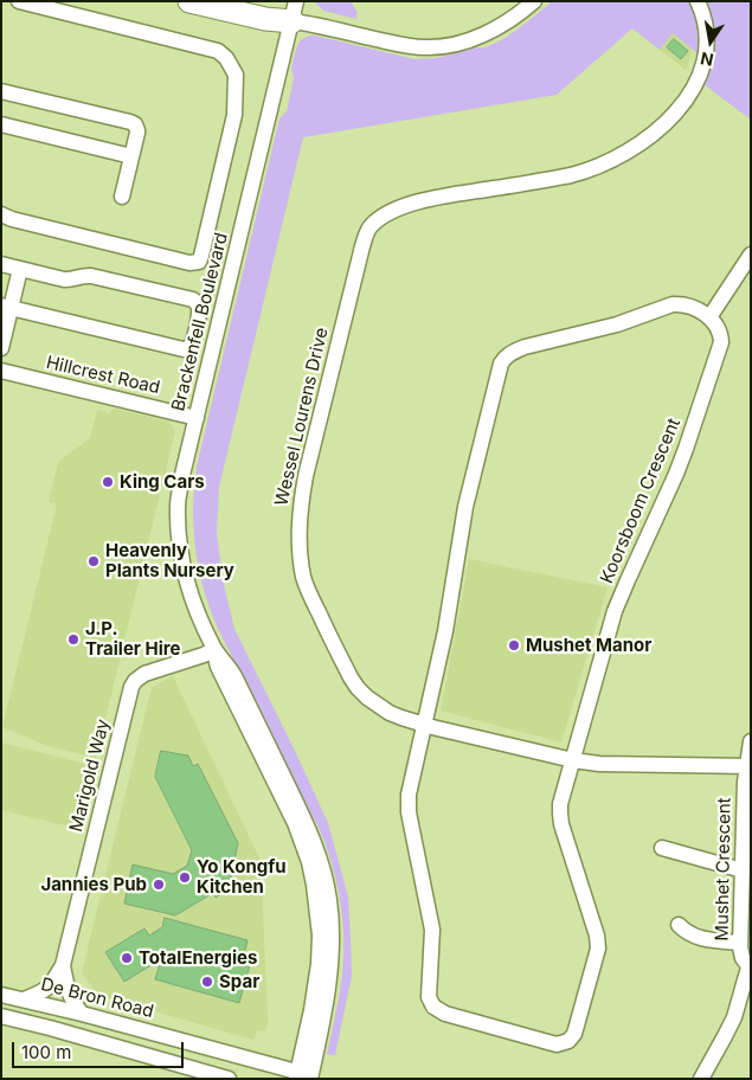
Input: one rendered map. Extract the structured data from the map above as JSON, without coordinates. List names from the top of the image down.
{
  "streets": {
    "street": [
      "Brackenfell Boulevard",
      "Hillcrest Road",
      "Wessel Lourens Drive",
      "Koorsboom Crescent",
      "Marigold Way",
      "Mushet Crescent",
      "De Bron Road"
    ]
  },
  "crossings": [
    ["Brackenfell Boulevard", "Hillcrest Road"],
    ["Brackenfell Boulevard", "Marigold Way"],
    ["Brackenfell Boulevard", "De Bron Road"],
    ["Wessel Lourens Drive", "Koorsboom Crescent"],
    ["Wessel Lourens Drive", "Mushet Crescent"],
    ["Marigold Way", "De Bron Road"]
  ],
  "places": [
    "King Cars",
    "Heavenly Plants Nursery",
    "J.P. Trailer Hire",
    "Mushet Manor",
    "Yo Kongfu Kitchen",
    "Jannies Pub",
    "TotalEnergies",
    "Spar"
  ],
  "scale_bar": "100 m",
  "north": "bottom"
}
